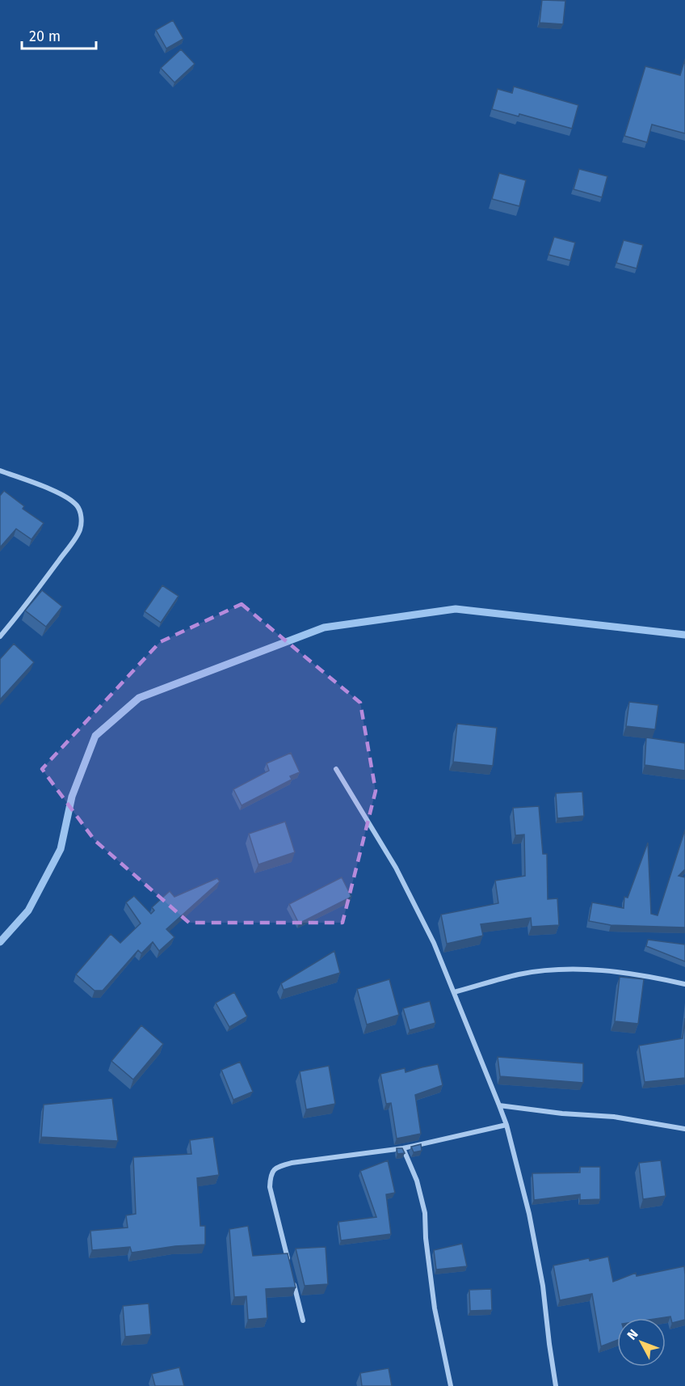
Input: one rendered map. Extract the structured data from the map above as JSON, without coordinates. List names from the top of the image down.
{
  "scale_bar": "20 m",
  "north": "top left"
}
